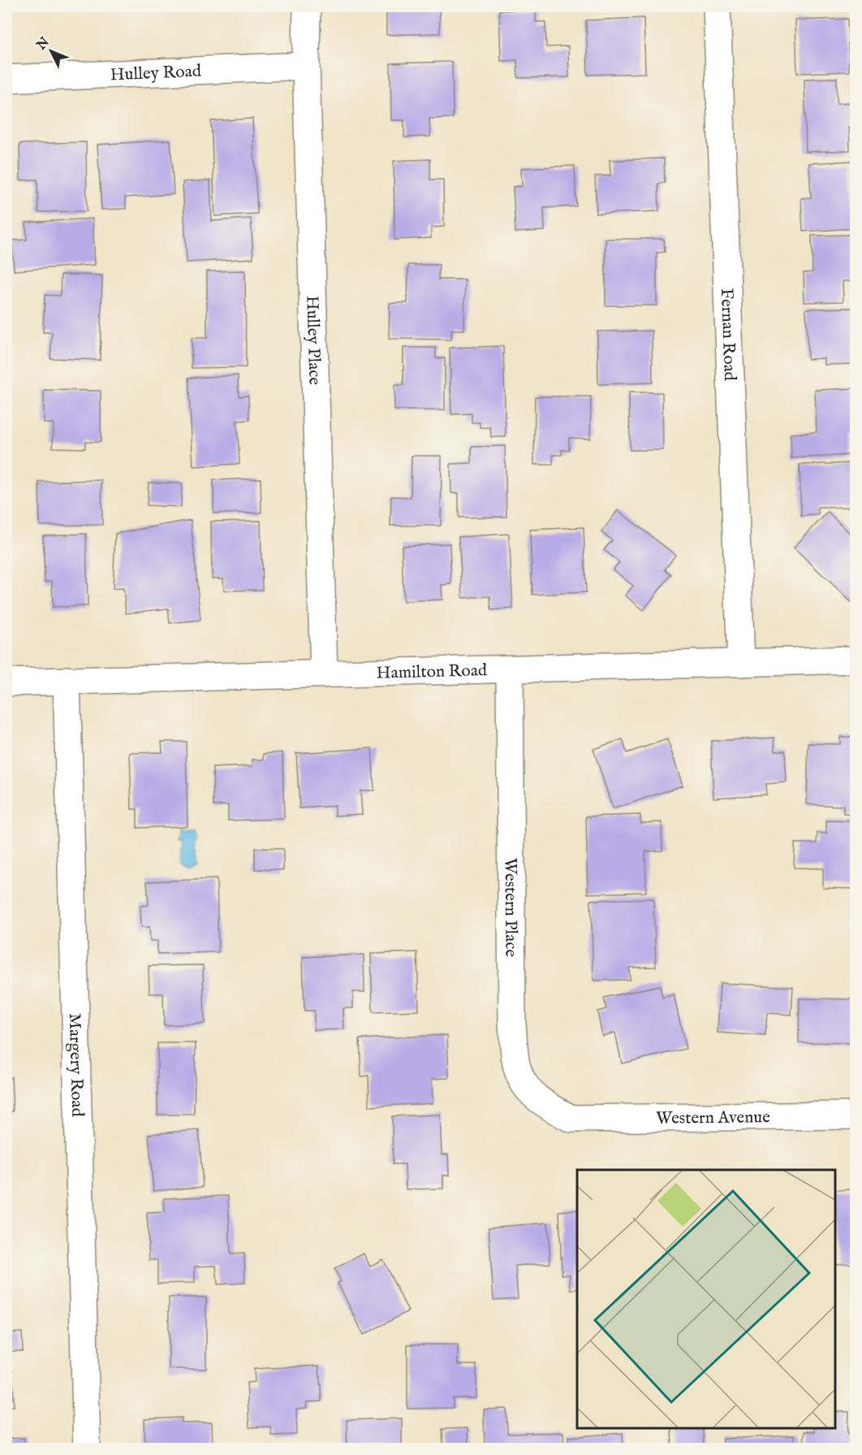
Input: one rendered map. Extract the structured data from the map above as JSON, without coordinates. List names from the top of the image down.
{
  "streets": {
    "street": [
      "Hulley Road",
      "Fernan Road",
      "Hulley Place",
      "Hamilton Road",
      "Western Place",
      "Margery Road",
      "Western Avenue"
    ]
  },
  "crossings": [
    ["Hulley Road", "Hulley Place"],
    ["Fernan Road", "Hamilton Road"],
    ["Hulley Place", "Hamilton Road"],
    ["Hamilton Road", "Western Place"],
    ["Hamilton Road", "Margery Road"],
    ["Western Place", "Western Avenue"]
  ],
  "north": "top left"
}
